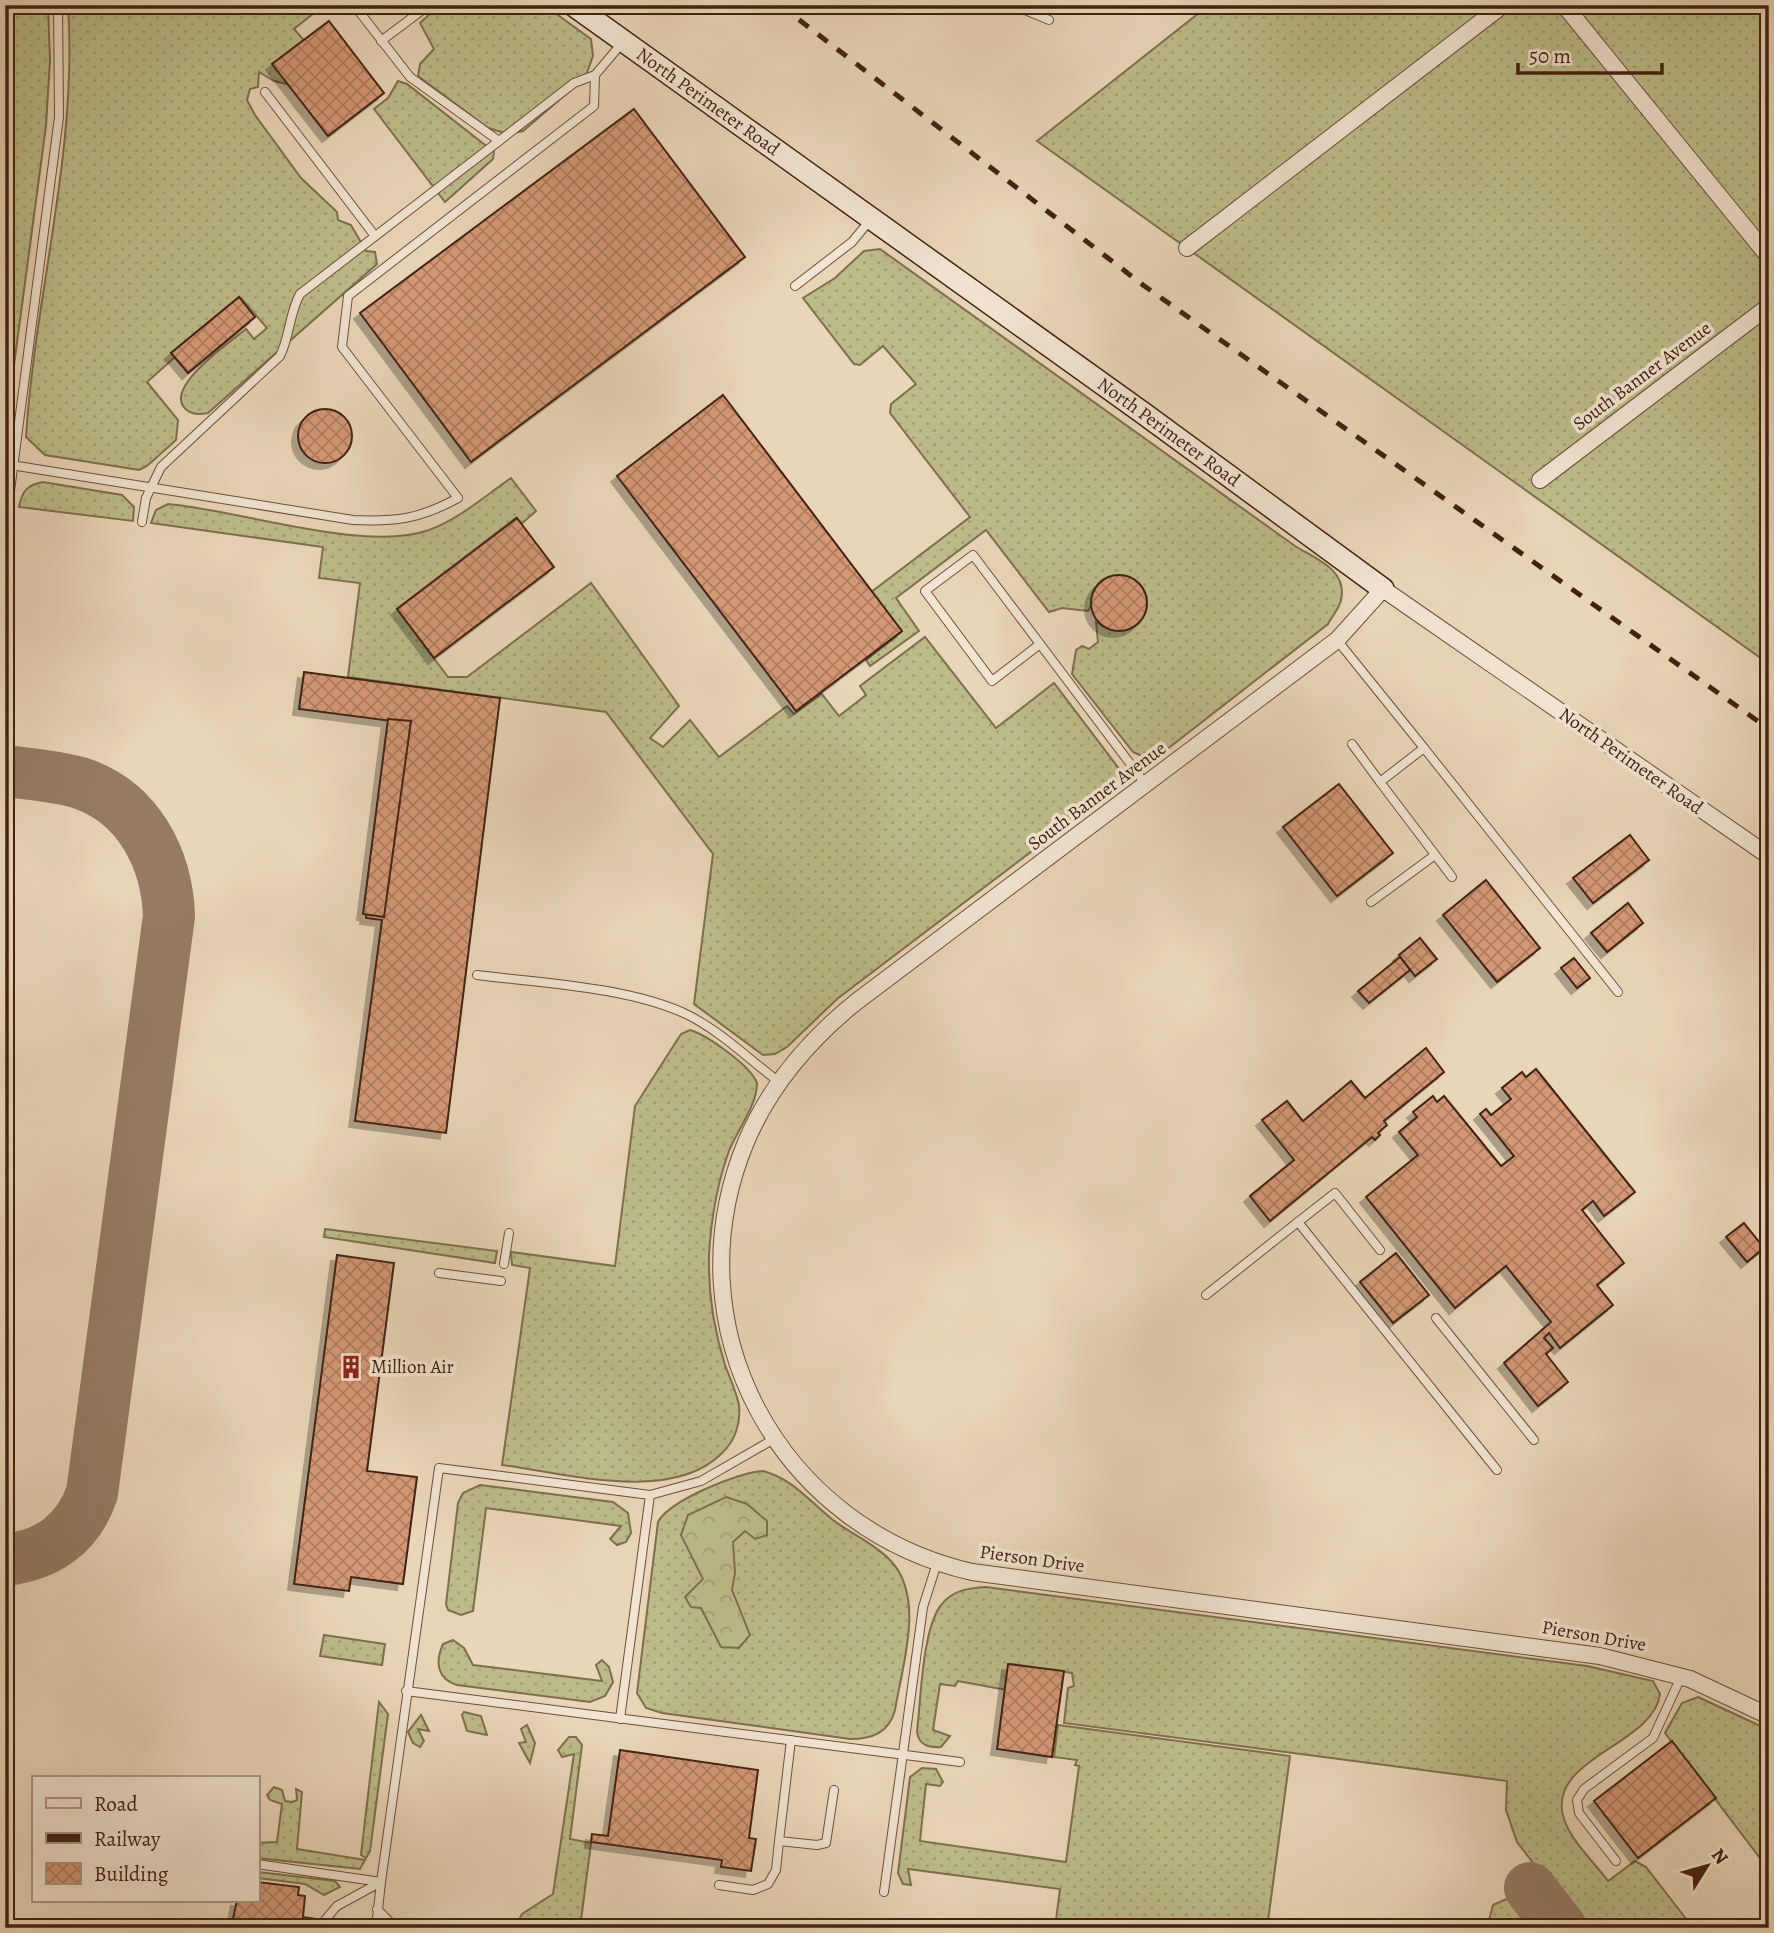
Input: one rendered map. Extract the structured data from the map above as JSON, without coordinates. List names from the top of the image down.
{
  "streets": {
    "street": ["North Perimeter Road", "South Banner Avenue", "Pierson Drive"]
  },
  "crossings": [
    ["North Perimeter Road", "South Banner Avenue"],
    ["South Banner Avenue", "Pierson Drive"]
  ],
  "places": {
    "building": ["Million Air"]
  },
  "legend": ["Road", "Railway", "Building"],
  "scale_bar": "50 m",
  "north": "top right"
}
